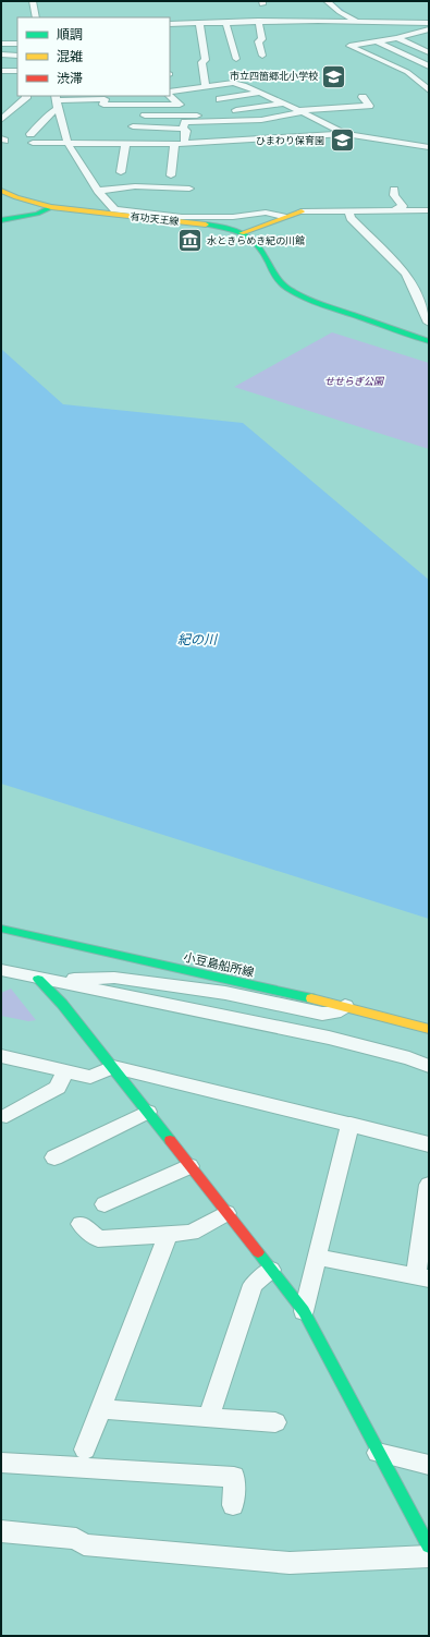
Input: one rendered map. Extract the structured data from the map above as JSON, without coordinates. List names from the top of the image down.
{
  "streets": {
    "main road": ["有功天王線", "小豆島船所線"]
  },
  "water": ["紀の川"],
  "parks": ["せせらぎ公園"],
  "places": {
    "school or university": ["市立四箇郷北小学校", "ひまわり保育園"],
    "museum": ["水ときらめき紀の川館"]
  },
  "legend": ["順調", "混雑", "渋滞"]
}
